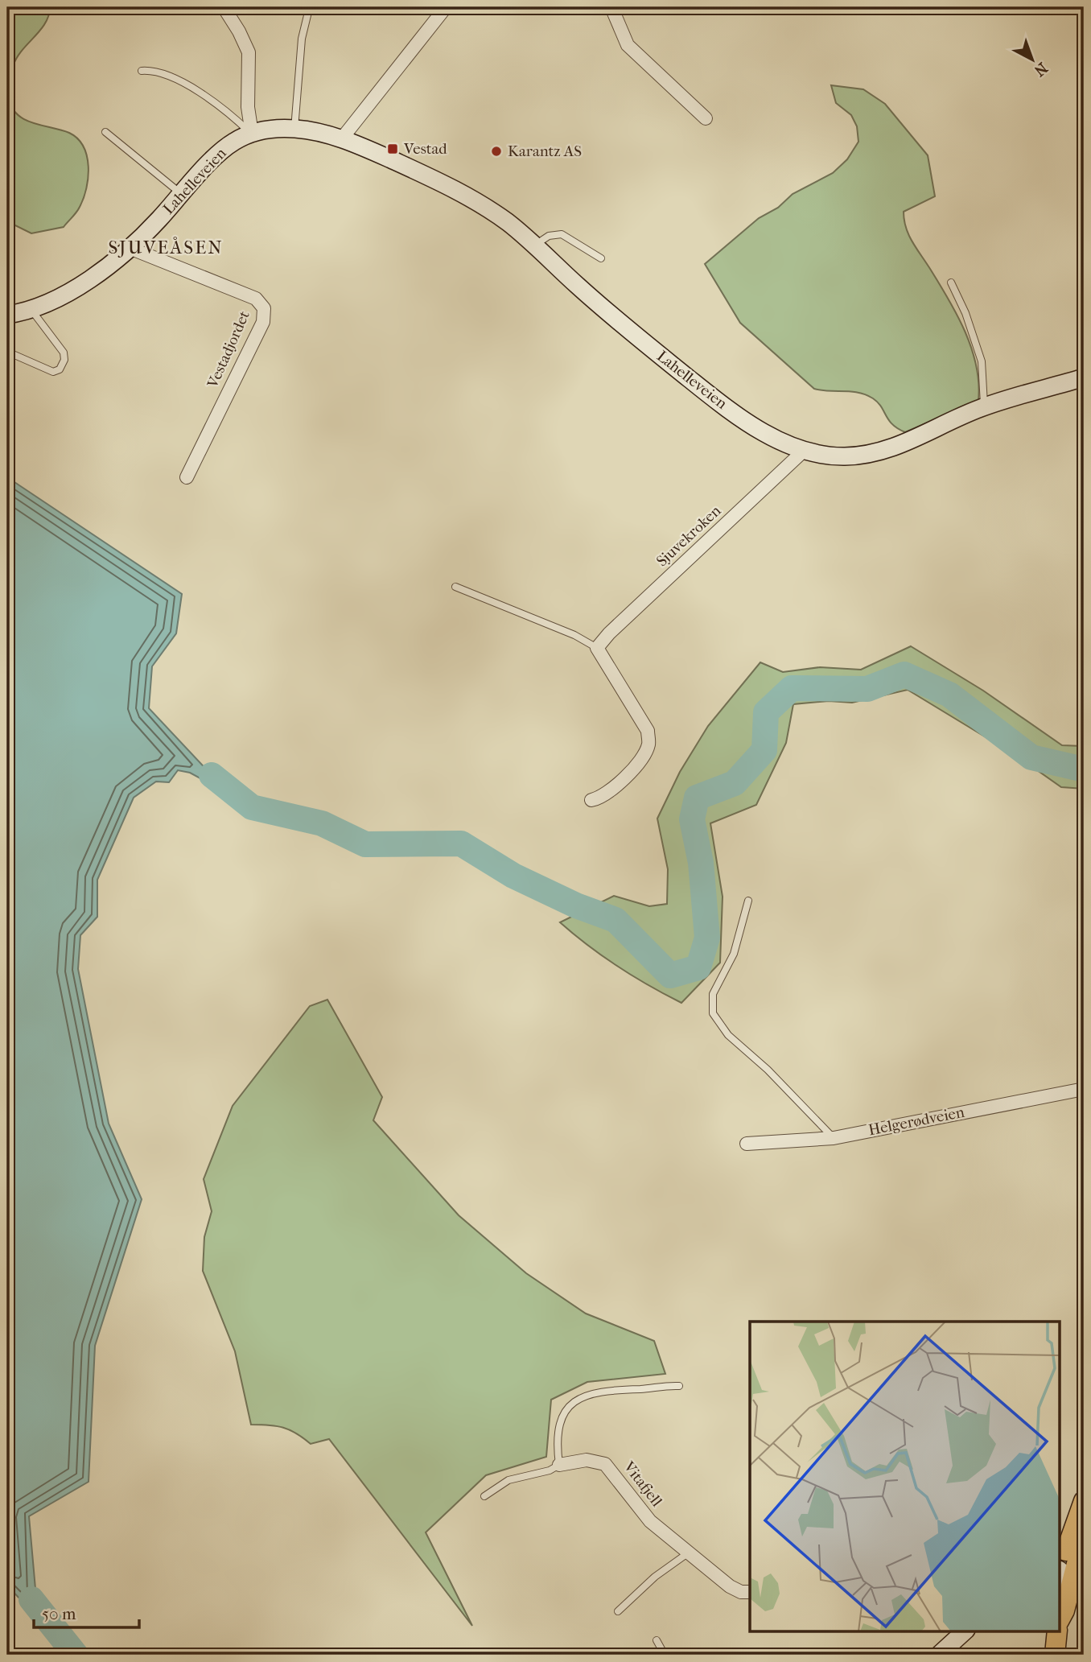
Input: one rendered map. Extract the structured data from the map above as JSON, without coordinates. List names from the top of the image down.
{
  "streets": {
    "street": [
      "Lahelleveien",
      "Vestadjordet",
      "Sjuvekroken",
      "Helgerødveien",
      "Vitafjell"
    ]
  },
  "crossings": [
    ["Lahelleveien", "Vestadjordet"],
    ["Lahelleveien", "Sjuvekroken"]
  ],
  "districts": ["SJUVEÅSEN"],
  "places": {
    "transit": ["Vestad"],
    "other": ["Karantz AS"]
  },
  "scale_bar": "50 m",
  "north": "bottom right"
}
